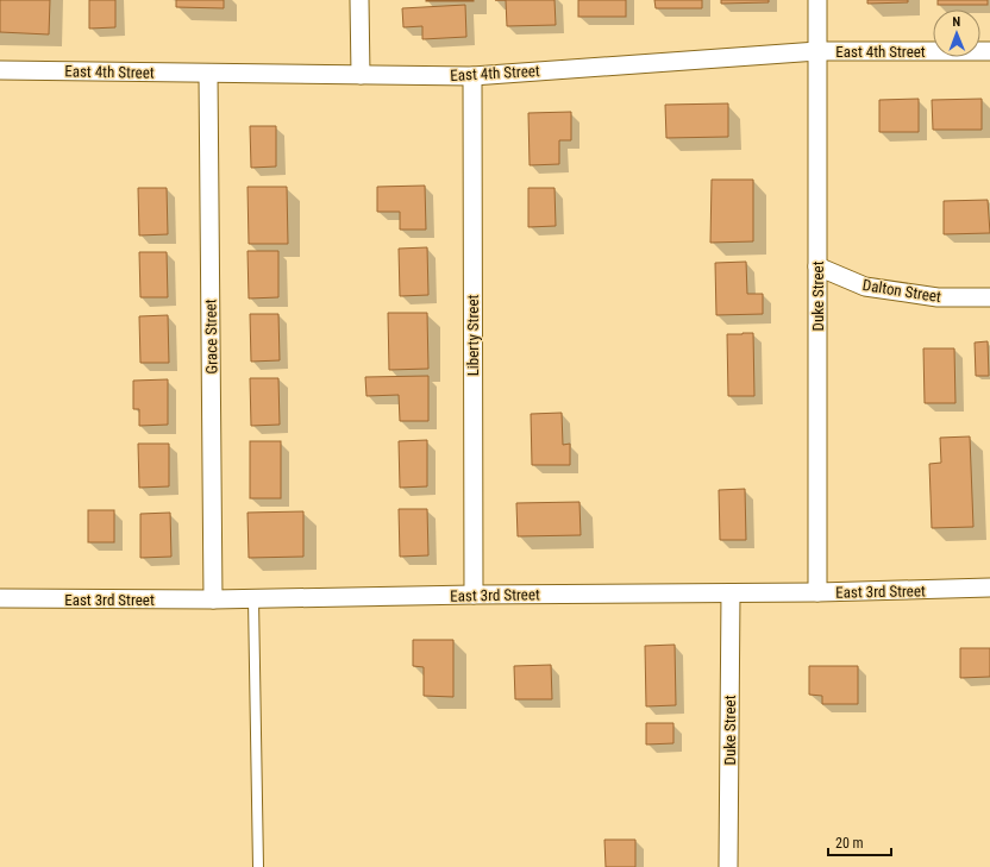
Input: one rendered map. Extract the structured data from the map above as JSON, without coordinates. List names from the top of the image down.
{
  "streets": {
    "street": [
      "East 4th Street",
      "Dalton Street",
      "Duke Street",
      "Liberty Street",
      "Grace Street",
      "East 3rd Street"
    ]
  },
  "crossings": [
    ["East 4th Street", "Duke Street"],
    ["East 4th Street", "Liberty Street"],
    ["East 4th Street", "Grace Street"],
    ["Dalton Street", "Duke Street"],
    ["Duke Street", "East 3rd Street"],
    ["Liberty Street", "East 3rd Street"],
    ["Grace Street", "East 3rd Street"]
  ],
  "scale_bar": "20 m",
  "north": "top"
}
